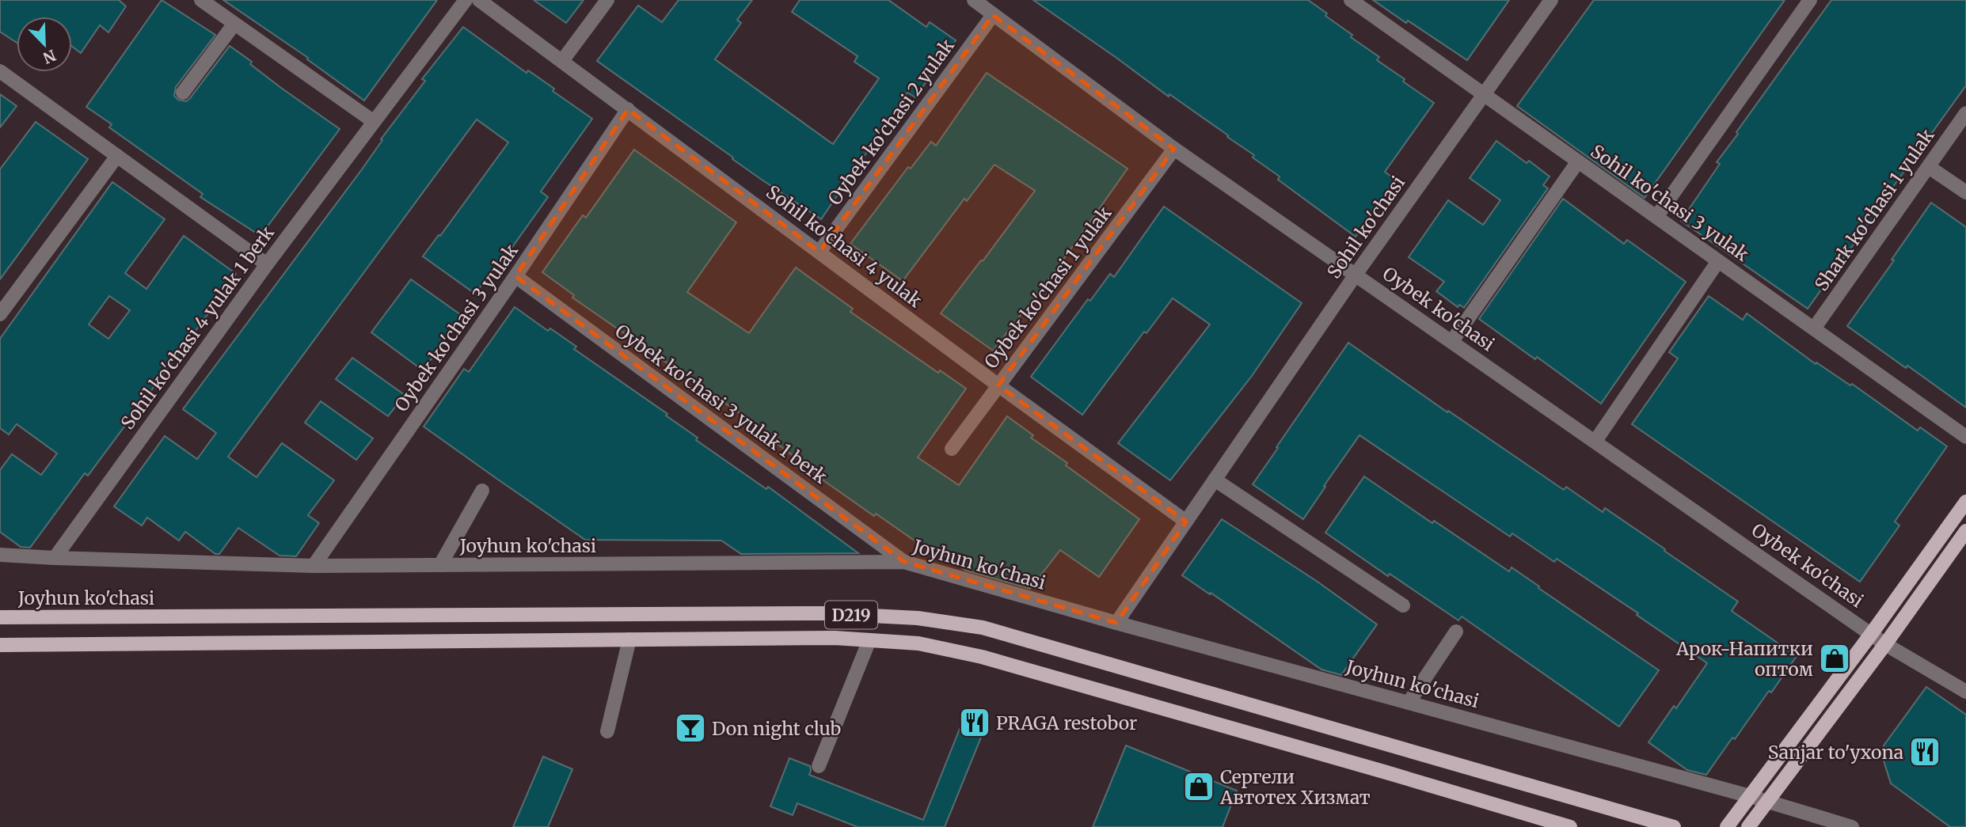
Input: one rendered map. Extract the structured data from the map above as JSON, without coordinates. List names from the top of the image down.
{
  "streets": {
    "main road": ["Joyhun ko'chasi", "D219"],
    "street": [
      "Oybek ko'chasi 2 yulak",
      "Sohil ko'chasi 3 yulak",
      "Shark ko'chasi 1 yulak",
      "Sohil ko'chasi",
      "Sohil ko'chasi 4 yulak",
      "Oybek ko'chasi 1 yulak",
      "Oybek ko'chasi",
      "Sohil ko'chasi 4 yulak 1 berk",
      "Oybek ko'chasi 3 yulak",
      "Oybek ko'chasi 3 yulak 1 berk"
    ]
  },
  "crossings": [
    ["Oybek ko'chasi 2 yulak", "Sohil ko'chasi 4 yulak"],
    ["Oybek ko'chasi 2 yulak", "Oybek ko'chasi"],
    ["Sohil ko'chasi 3 yulak", "Shark ko'chasi 1 yulak"],
    ["Sohil ko'chasi 3 yulak", "Sohil ko'chasi"],
    ["Sohil ko'chasi", "Sohil ko'chasi 4 yulak"],
    ["Sohil ko'chasi", "Oybek ko'chasi"],
    ["Sohil ko'chasi", "Joyhun ko'chasi"],
    ["Sohil ko'chasi 4 yulak", "Oybek ko'chasi 1 yulak"],
    ["Sohil ko'chasi 4 yulak", "Oybek ko'chasi 3 yulak"],
    ["Oybek ko'chasi 1 yulak", "Oybek ko'chasi"],
    ["Sohil ko'chasi 4 yulak 1 berk", "Joyhun ko'chasi"],
    ["Oybek ko'chasi 3 yulak", "Oybek ko'chasi 3 yulak 1 berk"],
    ["Oybek ko'chasi 3 yulak", "Joyhun ko'chasi"],
    ["Oybek ko'chasi 3 yulak 1 berk", "Joyhun ko'chasi"]
  ],
  "places": {
    "shop": ["Арок-Напитки оптом", "Сергели Автотех Хизмат"],
    "restaurant": ["PRAGA restobor", "Sanjar to'yxona"],
    "bar": ["Don night club"]
  },
  "north": "bottom right"
}
